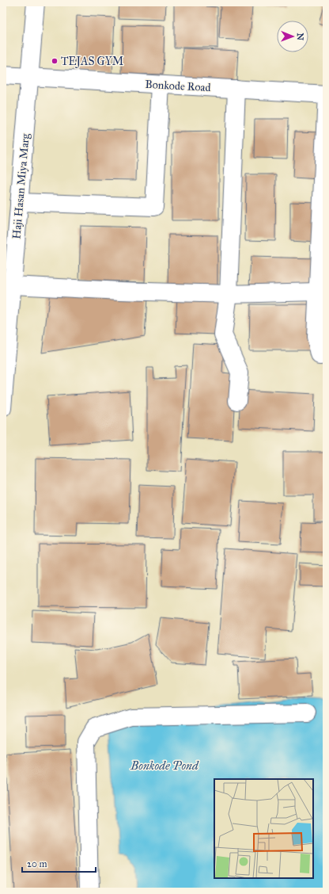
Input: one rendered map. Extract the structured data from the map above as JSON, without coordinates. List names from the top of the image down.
{
  "streets": {
    "street": ["Bonkode Road", "Haji Hasan Miya Marg"]
  },
  "crossings": [
    ["Bonkode Road", "Haji Hasan Miya Marg"]
  ],
  "water": ["Bonkode Pond"],
  "places": ["TEJAS GYM"],
  "scale_bar": "20 m",
  "north": "right"
}
